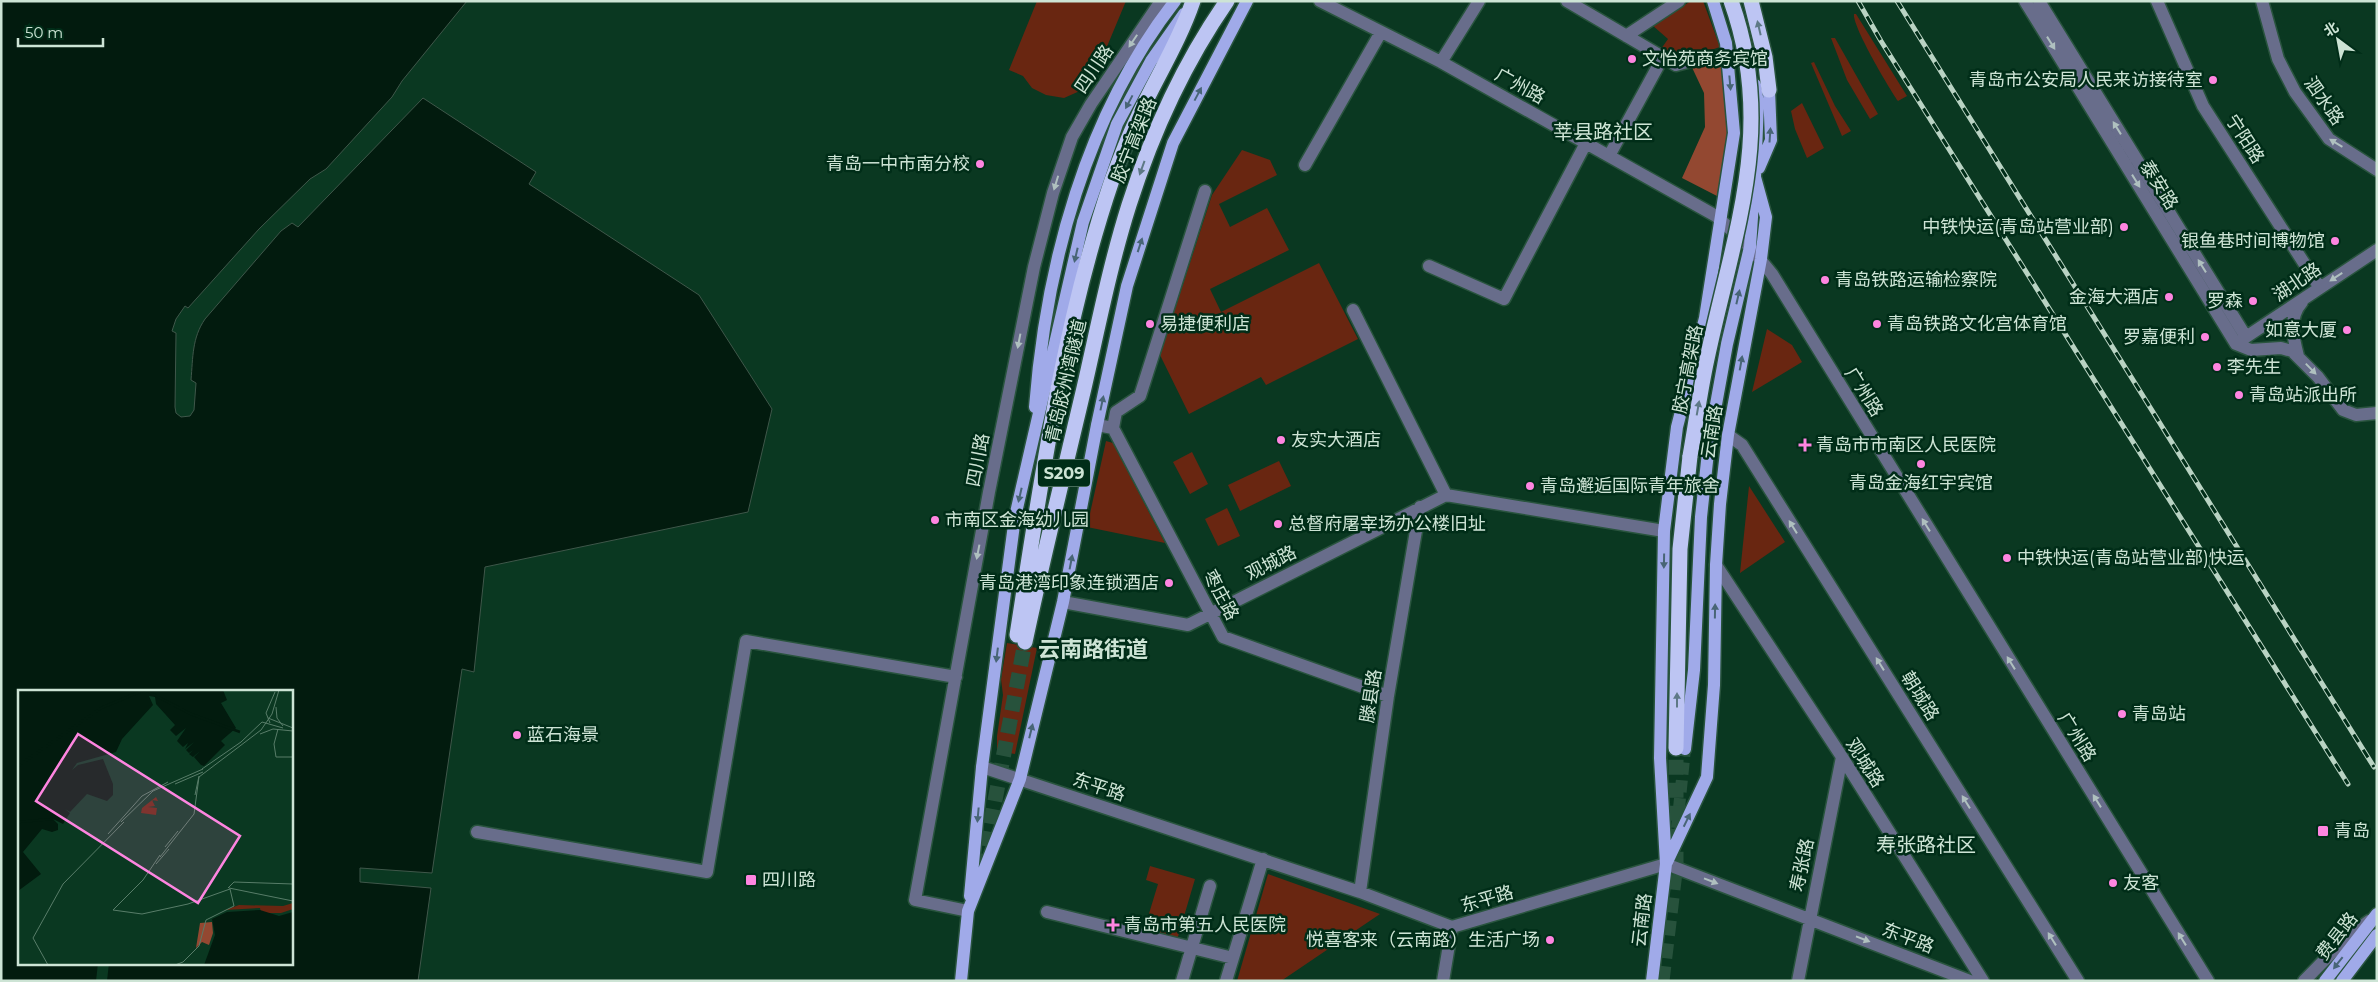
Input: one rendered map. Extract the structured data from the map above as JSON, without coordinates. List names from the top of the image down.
{
  "streets": {
    "highway": ["胶宁高架路", "青岛胶州湾隧道", "S209"],
    "main road": ["云南路", "费县路"],
    "street": [
      "四川路",
      "广州路",
      "泗水路",
      "宁阳路",
      "泰安路",
      "湖北路",
      "观城路",
      "枣庄路",
      "滕县路",
      "朝城路",
      "东平路",
      "寿张路"
    ]
  },
  "crossings": [
    ["广州路", "云南路"],
    ["宁阳路", "湖北路"],
    ["胶宁高架路", "青岛胶州湾隧道"],
    ["泰安路", "湖北路"],
    ["云南路", "观城路"],
    ["云南路", "朝城路"],
    ["云南路", "东平路"],
    ["观城路", "枣庄路"],
    ["观城路", "滕县路"],
    ["观城路", "寿张路"],
    ["枣庄路", "滕县路"],
    ["滕县路", "东平路"],
    ["东平路", "寿张路"]
  ],
  "one_way": [
    "四川路",
    "广州路",
    "泗水路",
    "湖北路",
    "朝城路"
  ],
  "districts": ["莘县路社区", "云南路街道", "寿张路社区"],
  "places": {
    "other": [
      "文怡苑商务宾馆",
      "青岛市公安局人民来访接待室",
      "青岛一中市南分校",
      "中铁快运(青岛站营业部)",
      "银鱼巷时间博物馆",
      "青岛铁路运输检察院",
      "金海大酒店",
      "罗森",
      "易捷便利店",
      "青岛铁路文化宫体育馆",
      "如意大厦",
      "罗嘉便利",
      "李先生",
      "青岛站派出所",
      "友实大酒店",
      "青岛金海红宇宾馆",
      "青岛邂逅国际青年旅舍",
      "市南区金海幼儿园",
      "总督府屠宰场办公楼旧址",
      "中铁快运(青岛站营业部)快运",
      "青岛港湾印象连锁酒店",
      "青岛站",
      "蓝石海景",
      "友客",
      "悦喜客来（云南路）生活广场"
    ],
    "health": ["青岛市市南区人民医院", "青岛市第五人民医院"],
    "transit": ["青岛", "四川路"]
  },
  "scale_bar": "50 m",
  "north": "top left"
}
